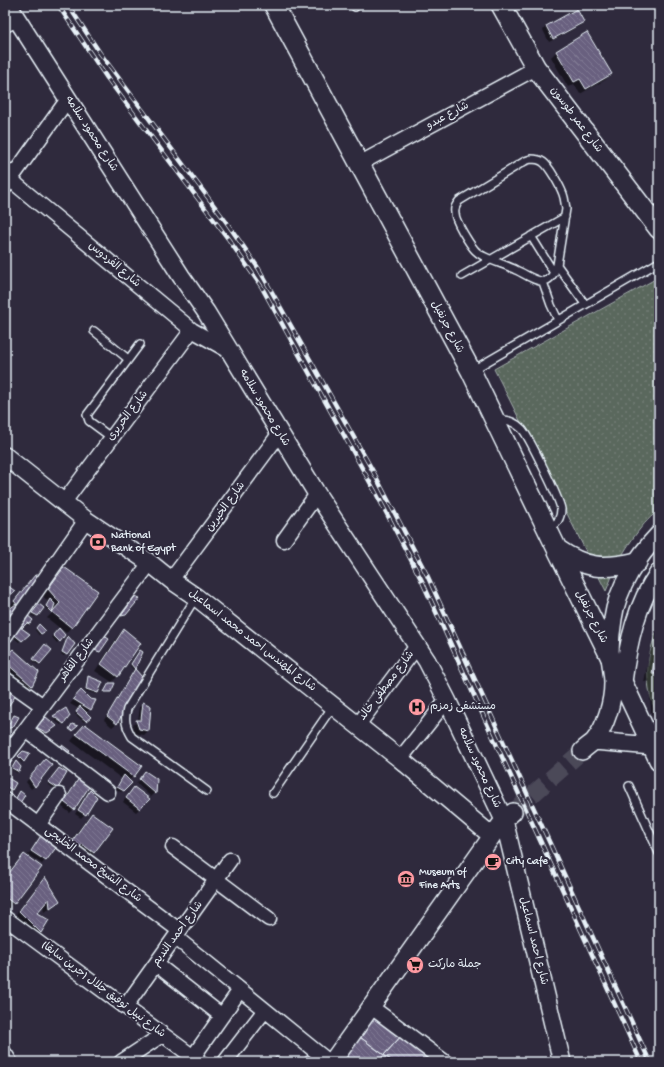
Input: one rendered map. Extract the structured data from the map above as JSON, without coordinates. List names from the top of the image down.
{
  "streets": {
    "main road": ["شارع عمر طوسون", "شارع جرنفيل"],
    "street": [
      "شارع عبدو",
      "شارع محمود سلامه",
      "شارع الفردوس",
      "شارع الحريرى",
      "شارع الخيرين",
      "شارع المهندس احمد محمد اسماعيل",
      "شارع القاهر",
      "شارع مصطفى خالد",
      "شارع الشيخ محمد الخليجى",
      "شارع احمد النديم",
      "شارع احمد اسماعيل",
      "شارع نبيل توفيق جلال (جرين سابقا)"
    ]
  },
  "crossings": [
    ["شارع عبدو", "شارع عمر طوسون"],
    ["شارع عبدو", "شارع جرنفيل"],
    ["شارع محمود سلامه", "شارع الفردوس"],
    ["شارع محمود سلامه", "شارع الخيرين"],
    ["شارع محمود سلامه", "شارع مصطفى خالد"],
    ["شارع محمود سلامه", "شارع احمد اسماعيل"],
    ["شارع الفردوس", "شارع الحريرى"],
    ["شارع الحريرى", "شارع المهندس احمد محمد اسماعيل"],
    ["شارع الخيرين", "شارع المهندس احمد محمد اسماعيل"],
    ["شارع المهندس احمد محمد اسماعيل", "شارع القاهر"],
    ["شارع المهندس احمد محمد اسماعيل", "شارع مصطفى خالد"],
    ["شارع الشيخ محمد الخليجى", "شارع احمد النديم"],
    ["شارع احمد النديم", "شارع نبيل توفيق جلال (جرين سابقا)"]
  ],
  "places": {
    "bank": ["National Bank of Egypt"],
    "hospital": ["مستشفى زمزم"],
    "cafe": ["City Cafe"],
    "museum": ["Museum of Fine Arts"],
    "supermarket": ["جملة ماركت"]
  }
}
